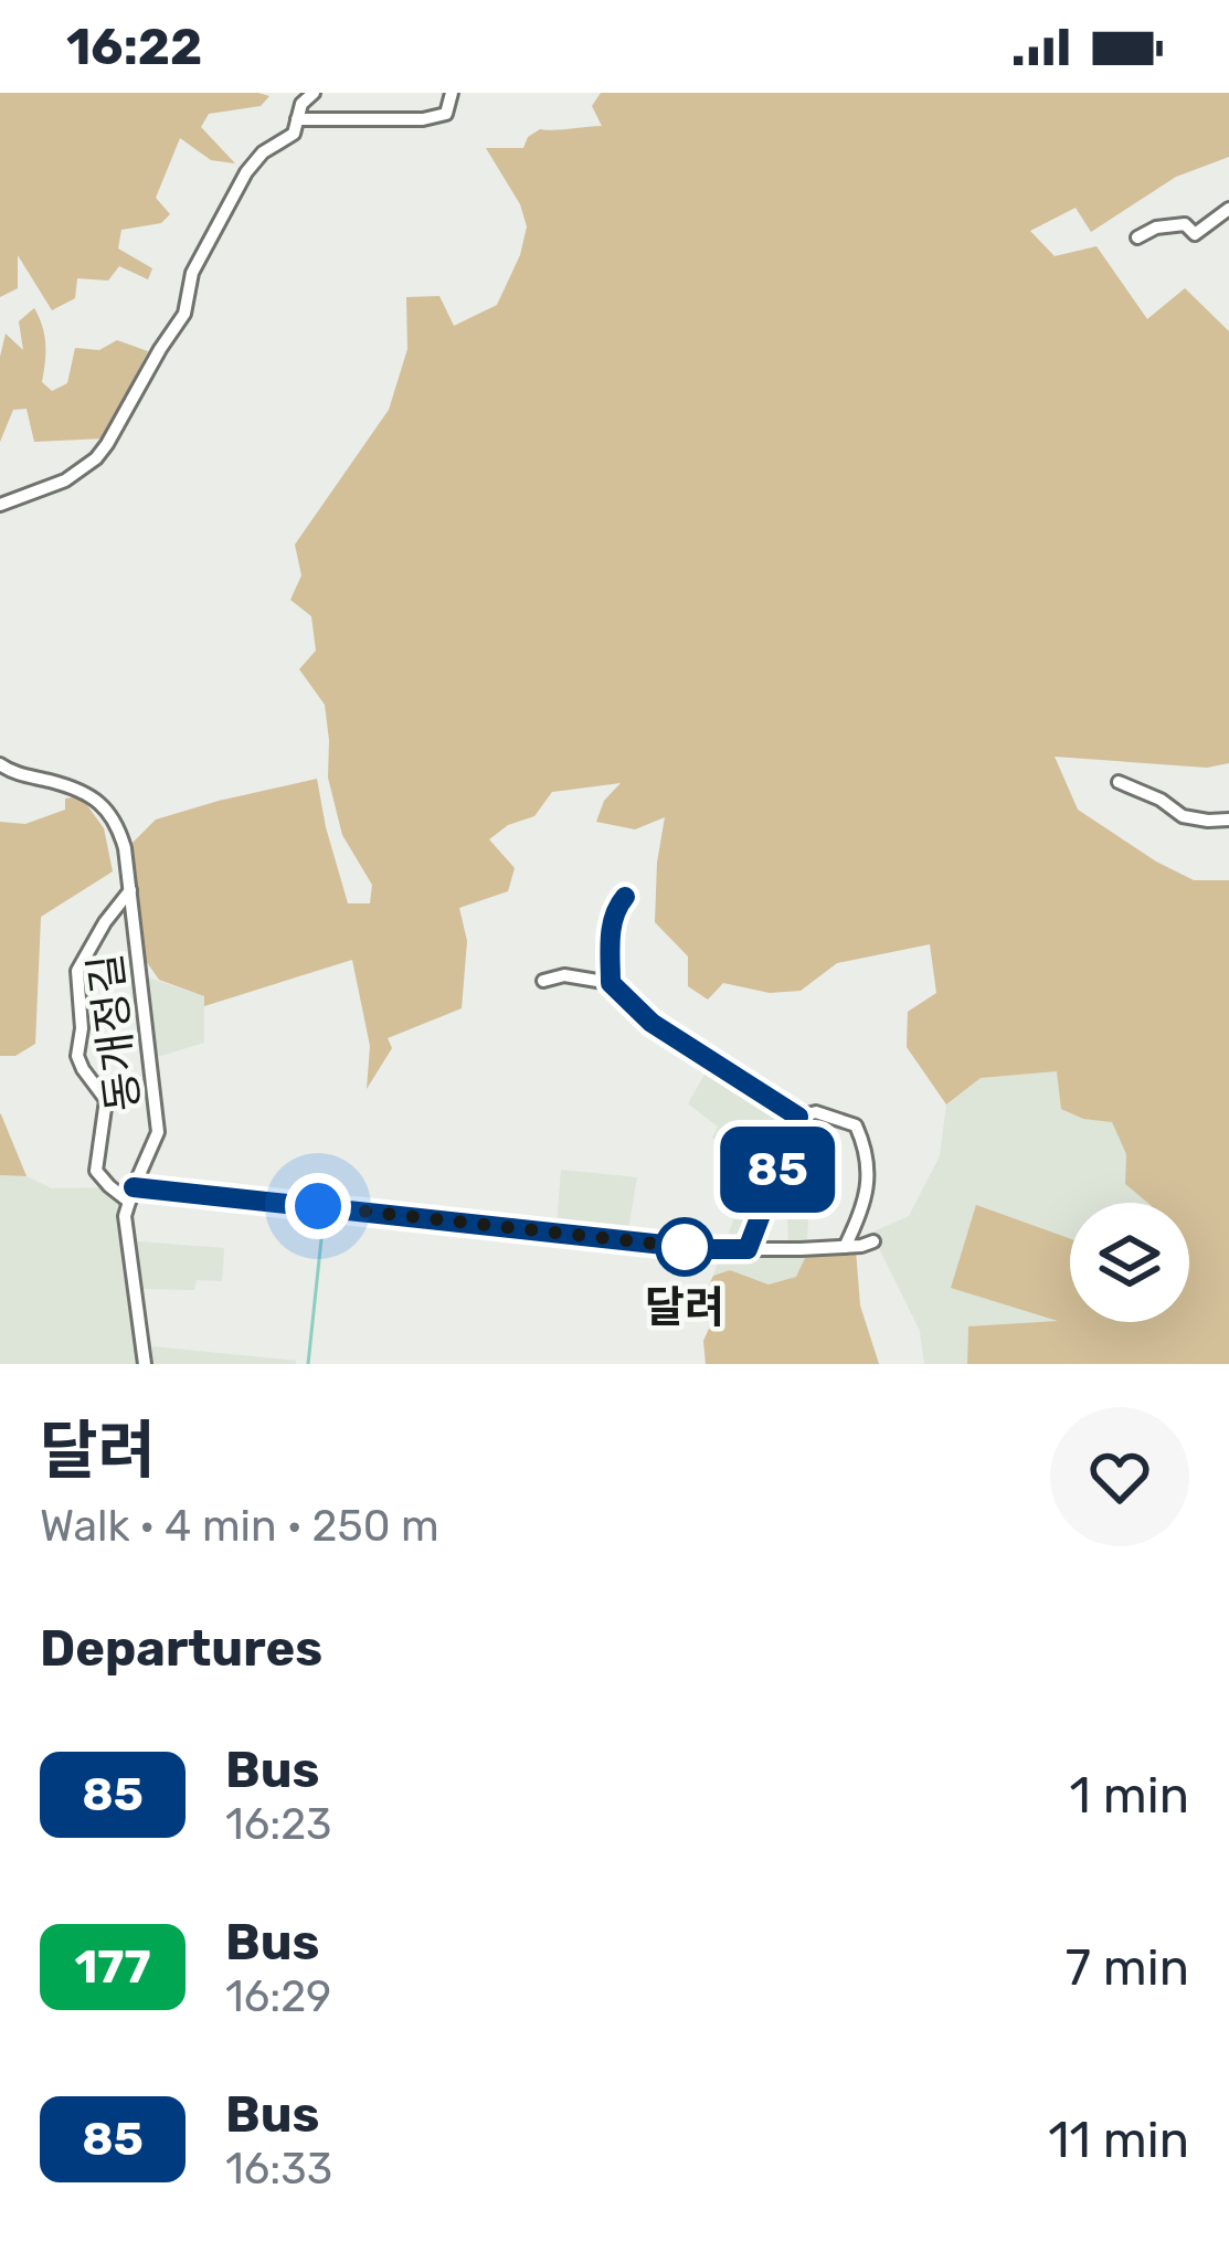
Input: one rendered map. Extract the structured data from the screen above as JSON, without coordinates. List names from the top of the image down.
{
  "streets": {
    "street": ["동개정길"]
  },
  "places": ["달려"],
  "lines": ["bus line 85"],
  "page": {
    "status": "16:22",
    "on_map": "85",
    "heading": [
      ["달려", "Walk · 4 min · 250 m"],
      "Departures"
    ],
    "list": [
      {
        "mark": "85",
        "name": "Bus",
        "note": "16:23",
        "value": "1 min"
      },
      {
        "mark": "177",
        "name": "Bus",
        "note": "16:29",
        "value": "7 min"
      },
      {
        "mark": "85",
        "name": "Bus",
        "note": "16:33",
        "value": "11 min"
      }
    ]
  }
}
